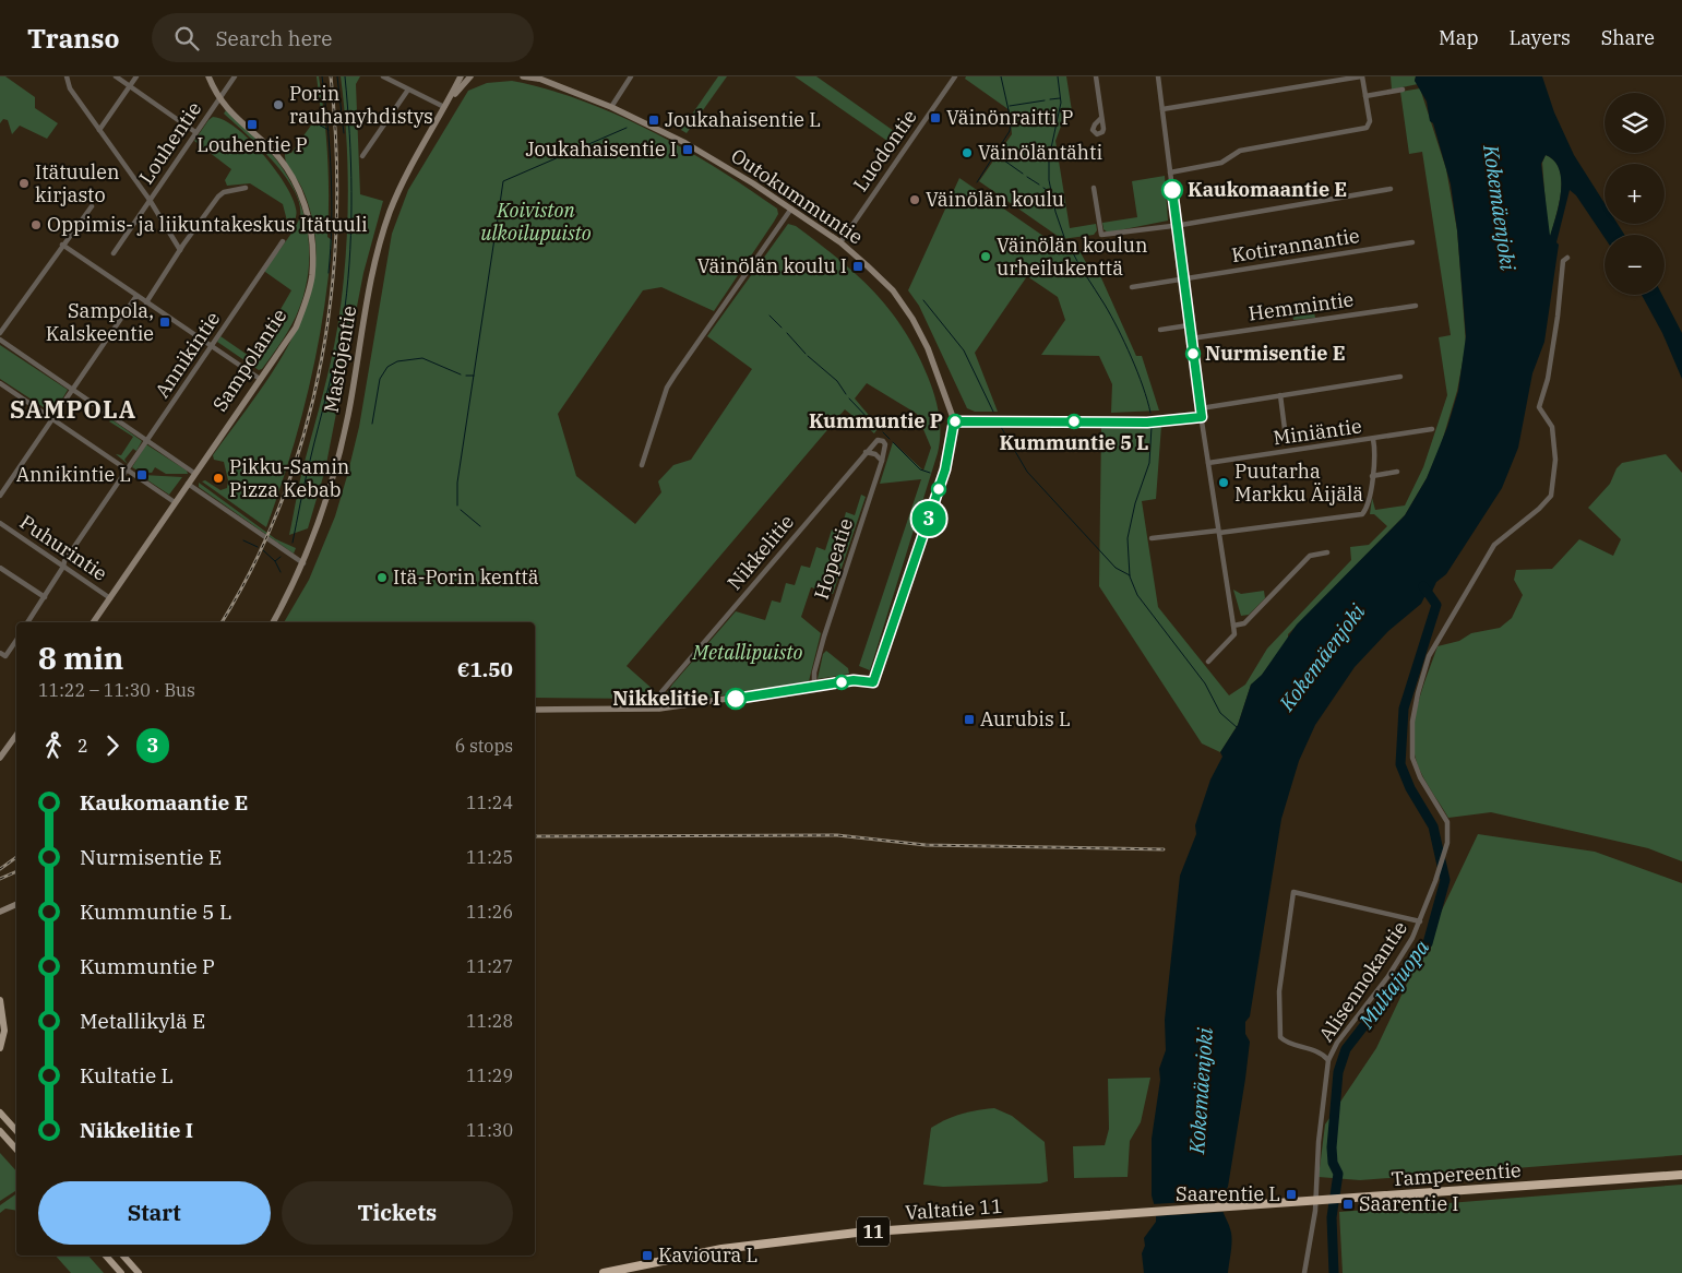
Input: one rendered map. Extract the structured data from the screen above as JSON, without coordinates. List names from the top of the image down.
{
  "streets": {
    "highway": ["Tampereentie", "Valtatie 11", "11"],
    "street": [
      "Louhentie",
      "Luodontie",
      "Outokummuntie",
      "Kotirannantie",
      "Hemmintie",
      "Annikintie",
      "Mastojentie",
      "Sampolantie",
      "Miniäntie",
      "Puhurintie",
      "Nikkelitie",
      "Hopeatie",
      "Alisennokantie"
    ]
  },
  "crossings": [
    ["Louhentie", "Sampolantie"],
    ["Luodontie", "Outokummuntie"],
    ["Annikintie", "Puhurintie"],
    ["Sampolantie", "Puhurintie"],
    ["Alisennokantie", "Tampereentie"],
    ["Tampereentie", "Valtatie 11"]
  ],
  "districts": ["SAMPOLA"],
  "water": ["Kokemäenjoki", "Multajuopa"],
  "parks": ["Koiviston ulkoilupuisto", "Metallipuisto"],
  "places": {
    "other": [
      "Porin rauhanyhdistys",
      "Väinöläntähti",
      "Itätuulen kirjasto",
      "Kaukomaantie E",
      "Väinölän koulu",
      "Oppimis- ja liikuntakeskus Itätuuli",
      "Väinölän koulun urheilukenttä",
      "Nurmisentie E",
      "Kummuntie P",
      "Kummuntie 5 L",
      "Pikku-Samin Pizza Kebab",
      "Puutarha Markku Äijälä",
      "Itä-Porin kenttä",
      "Nikkelitie I"
    ],
    "transit": [
      "Väinönraitti P",
      "Joukahaisentie L",
      "Louhentie P",
      "Joukahaisentie I",
      "Väinölän koulu I",
      "Sampola, Kalskeentie",
      "Annikintie L",
      "Aurubis L",
      "Saarentie L",
      "Saarentie I",
      "Kavioura L"
    ]
  },
  "lines": ["bus line 3"],
  "page": {
    "header": "Transo",
    "search": "Search here",
    "nav": ["Map", "Layers", "Share"],
    "on_map": "3",
    "map_buttons": ["+", "−"],
    "heading": ["8 min", "11:22 – 11:30 · Bus", "€1.50"],
    "legs": ["2", "3", "6 stops"],
    "list": [
      {
        "name": "Kaukomaantie E",
        "value": "11:24"
      },
      {
        "name": "Nurmisentie E",
        "value": "11:25"
      },
      {
        "name": "Kummuntie 5 L",
        "value": "11:26"
      },
      {
        "name": "Kummuntie P",
        "value": "11:27"
      },
      {
        "name": "Metallikylä E",
        "value": "11:28"
      },
      {
        "name": "Kultatie L",
        "value": "11:29"
      },
      {
        "name": "Nikkelitie I",
        "value": "11:30"
      }
    ],
    "buttons": ["Start", "Tickets"]
  }
}
